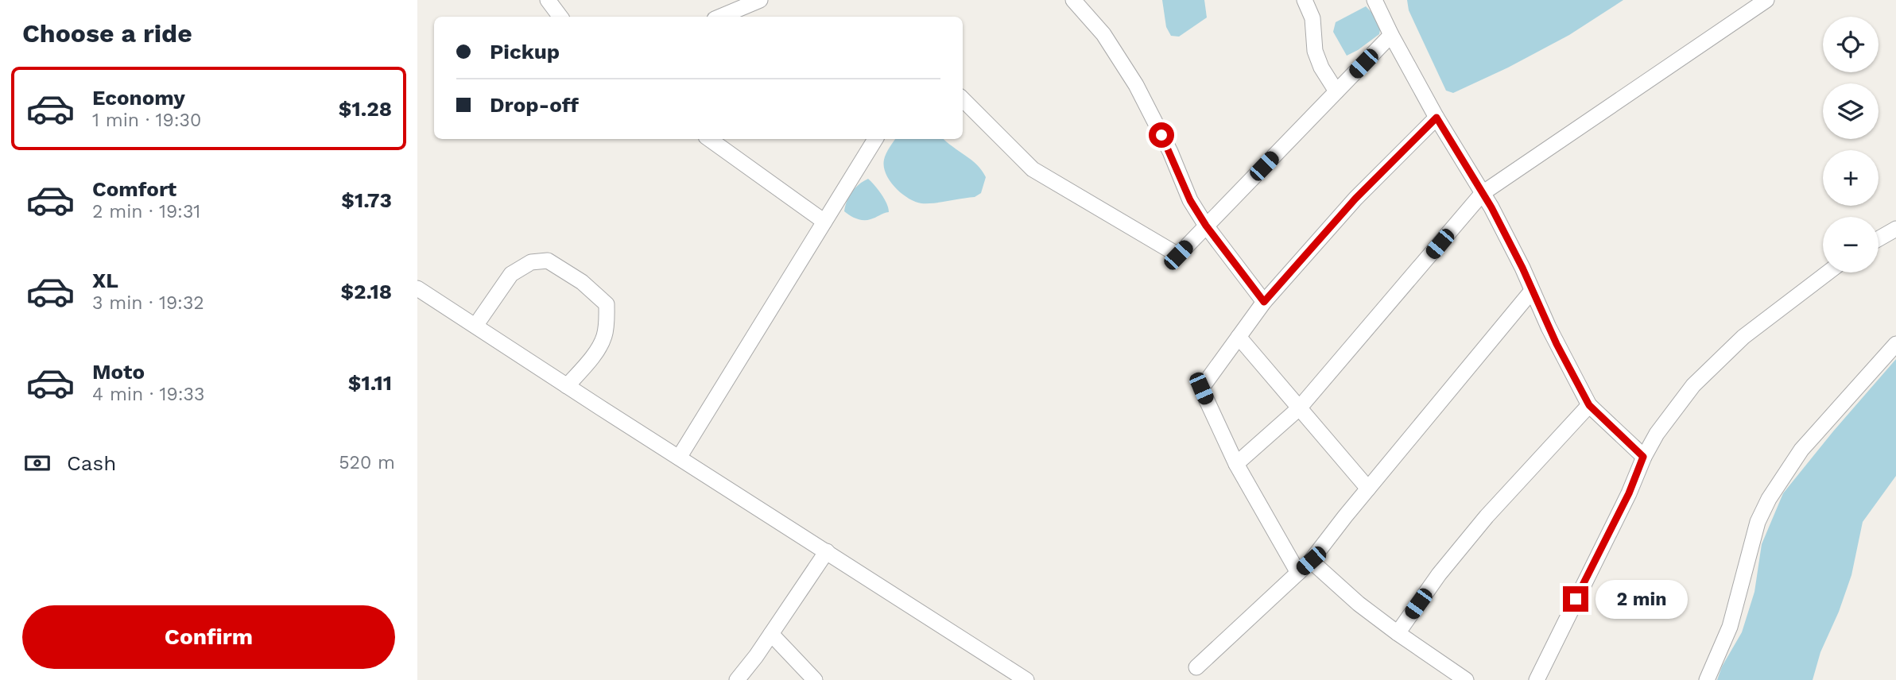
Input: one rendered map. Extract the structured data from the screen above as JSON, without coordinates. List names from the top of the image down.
{
  "page": {
    "heading": "Choose a ride",
    "map_buttons": ["+", "−"],
    "banner": ["Pickup", "Drop-off"],
    "list": [
      {
        "name": "Economy",
        "note": "1 min · 19:30",
        "value": "$1.28"
      },
      {
        "name": "Comfort",
        "note": "2 min · 19:31",
        "value": "$1.73"
      },
      {
        "name": "XL",
        "note": "3 min · 19:32",
        "value": "$2.18"
      },
      {
        "name": "Moto",
        "note": "4 min · 19:33",
        "value": "$1.11"
      }
    ],
    "pay": ["Cash", "520 m"],
    "bubble": "2 min",
    "buttons": "Confirm"
  }
}
